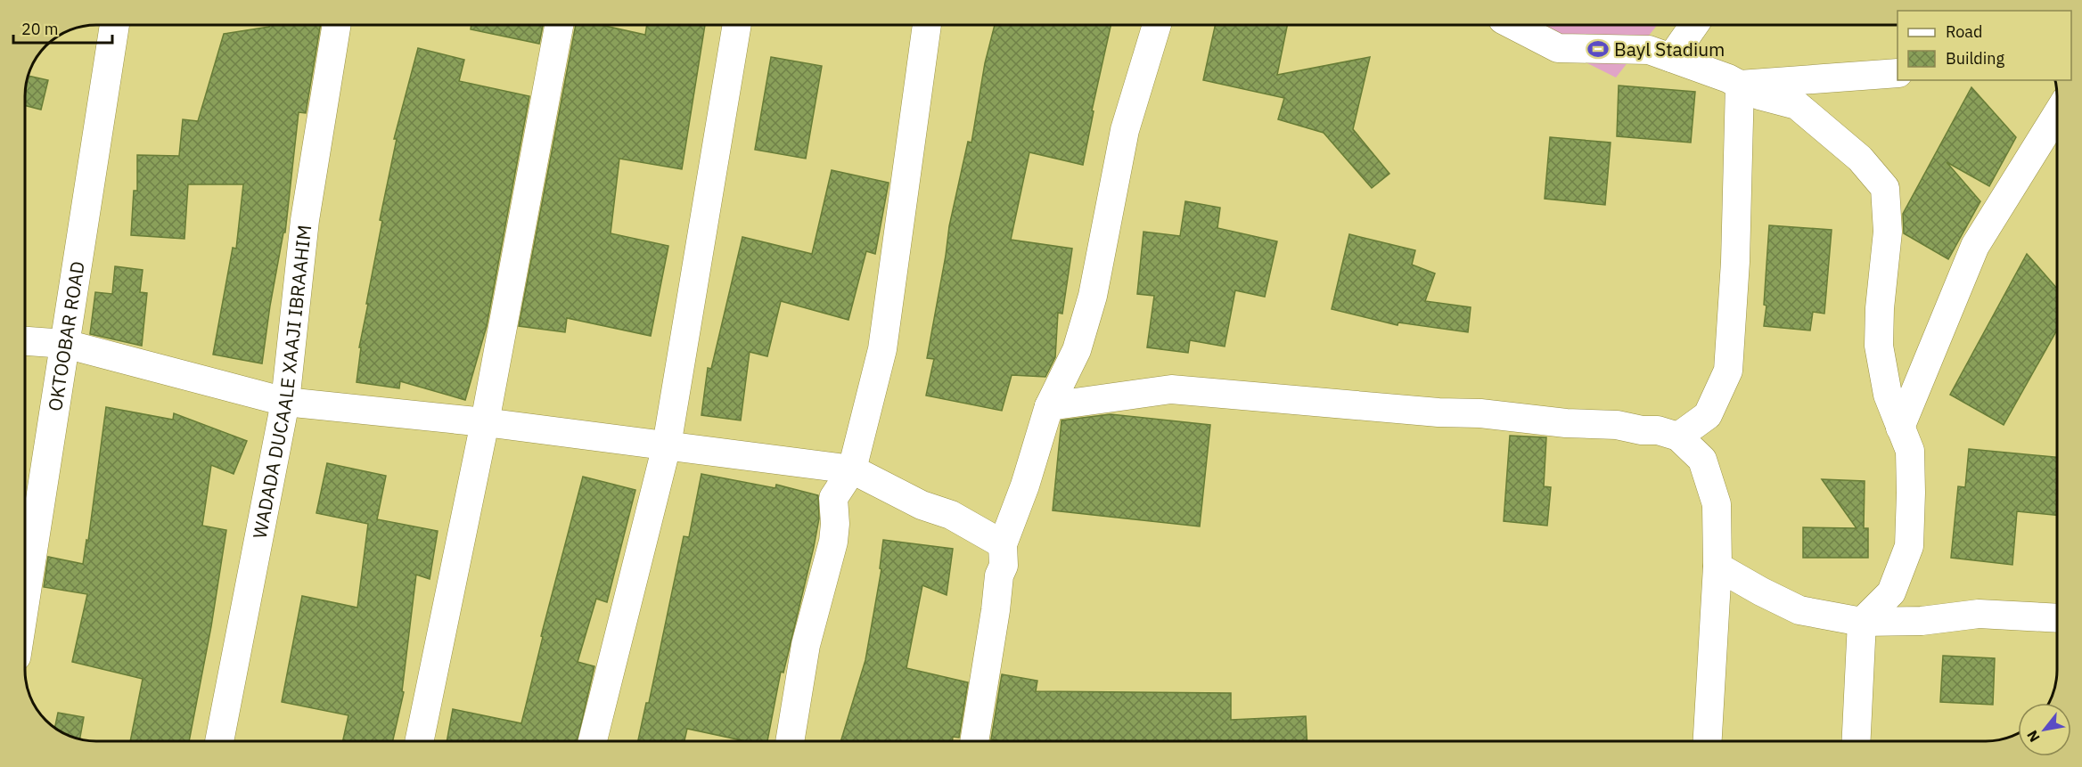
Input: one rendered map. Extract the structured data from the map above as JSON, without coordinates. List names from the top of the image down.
{
  "streets": {
    "street": ["OKTOOBAR ROAD", "WADADA DUCAALE XAAJI IBRAAHIM"]
  },
  "places": {
    "sports": ["Bayl Stadium"]
  },
  "legend": ["Road", "Building"],
  "scale_bar": "20 m",
  "north": "bottom left"
}
